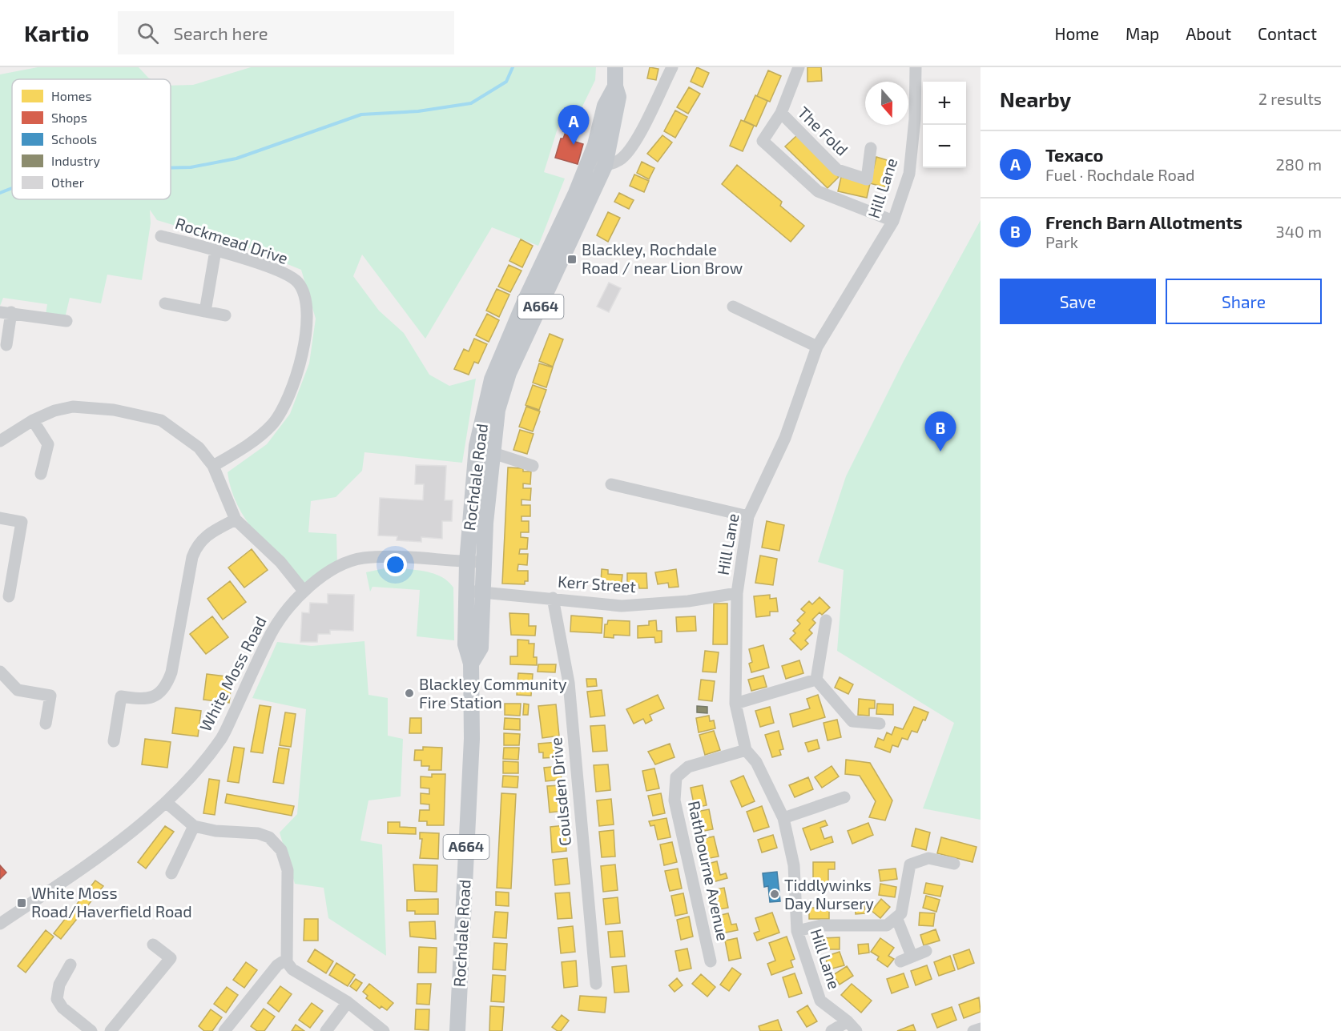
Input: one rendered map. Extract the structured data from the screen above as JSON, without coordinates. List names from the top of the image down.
{
  "streets": {
    "main road": ["A664", "Rochdale Road"],
    "street": [
      "The Fold",
      "Hill Lane",
      "Rockmead Drive",
      "Kerr Street",
      "White Moss Road",
      "Coulsden Drive",
      "Rathbourne Avenue"
    ]
  },
  "crossings": [
    ["Hill Lane", "Kerr Street"],
    ["Hill Lane", "Rathbourne Avenue"],
    ["Rochdale Road", "Kerr Street"],
    ["Rochdale Road", "White Moss Road"],
    ["Kerr Street", "Coulsden Drive"]
  ],
  "places": {
    "transit": ["Blackley, Rochdale Road / near Lion Brow", "White Moss Road/Haverfield Road"],
    "other": ["Blackley Community Fire Station", "Tiddlywinks Day Nursery"]
  },
  "legend": [
    "Homes",
    "Shops",
    "Schools",
    "Industry",
    "Other"
  ],
  "north": "bottom",
  "page": {
    "header": "Kartio",
    "search": "Search here",
    "nav": [
      "Home",
      "Map",
      "About",
      "Contact"
    ],
    "heading": ["Nearby", "2 results"],
    "map_buttons": ["+", "−"],
    "pins": ["A", "B"],
    "list": [
      {
        "mark": "A",
        "name": "Texaco",
        "note": "Fuel · Rochdale Road",
        "value": "280 m"
      },
      {
        "mark": "B",
        "name": "French Barn Allotments",
        "note": "Park",
        "value": "340 m"
      }
    ],
    "buttons": ["Save", "Share"]
  }
}
